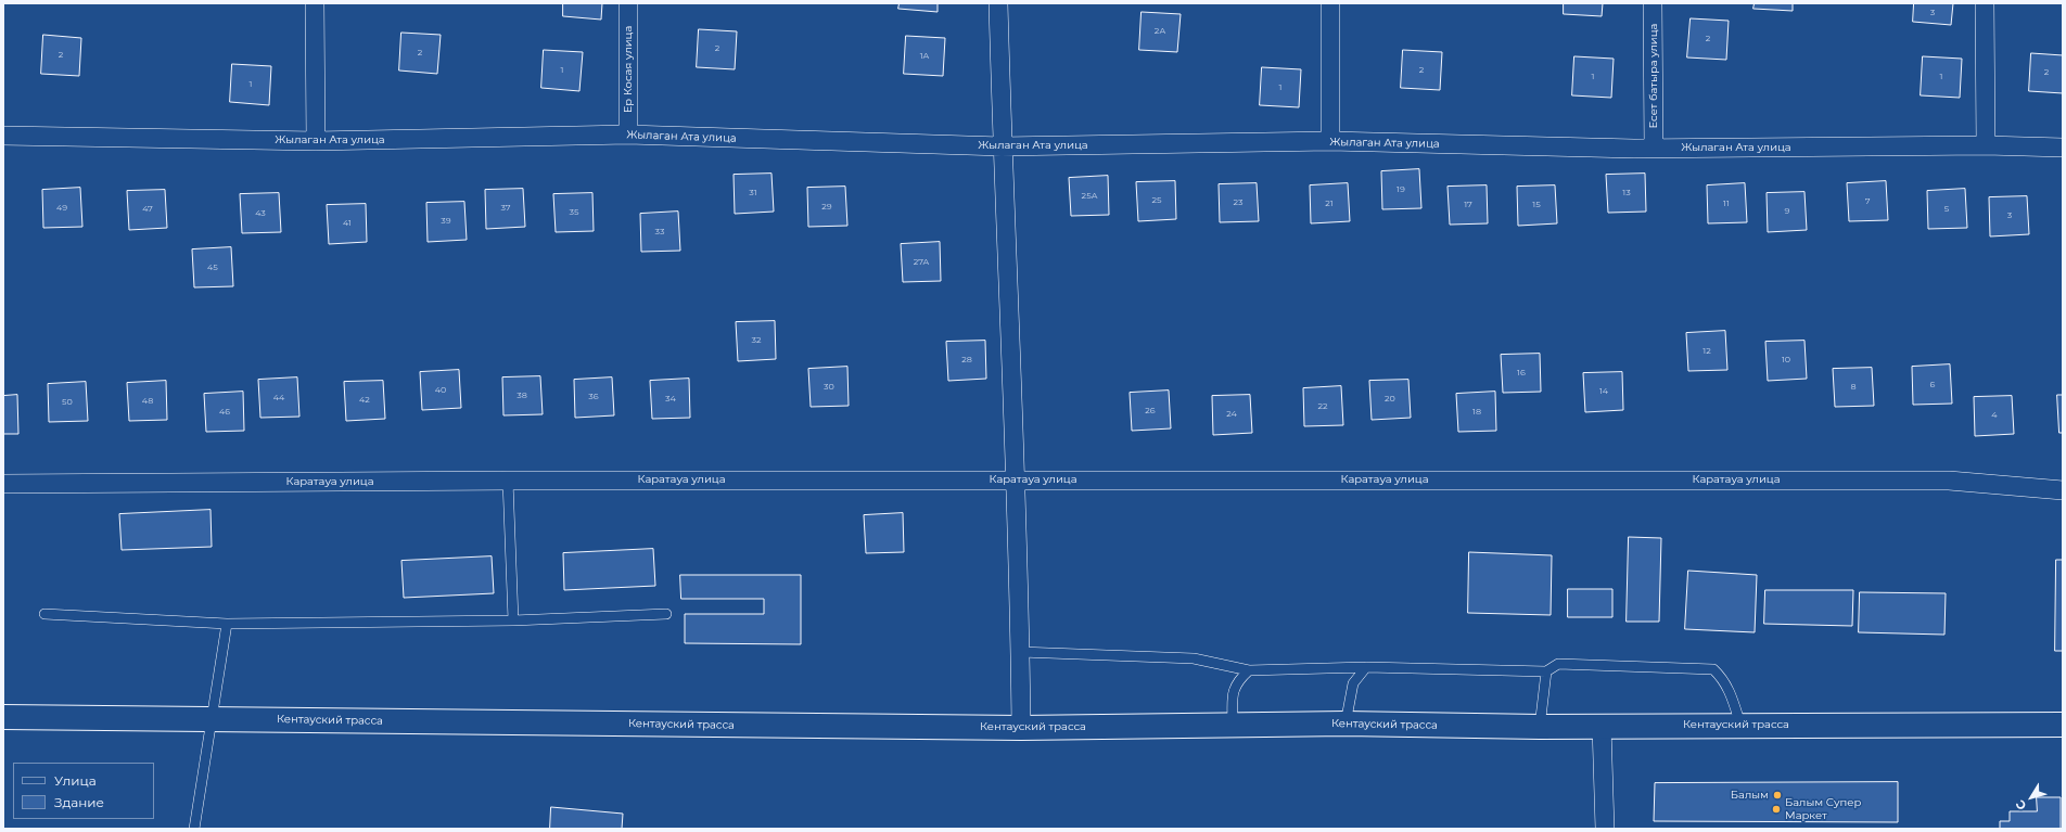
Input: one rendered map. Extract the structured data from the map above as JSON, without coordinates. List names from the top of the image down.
{
  "streets": {
    "main road": ["Кентауский трасса"],
    "street": [
      "Ер Косая улица",
      "Есет батыра улица",
      "Жылаган Ата улица",
      "Каратауа улица"
    ]
  },
  "crossings": [
    ["Ер Косая улица", "Жылаган Ата улица"],
    ["Есет батыра улица", "Жылаган Ата улица"]
  ],
  "places": ["Балым", "Балым Супер Маркет"],
  "house_numbers": [
    "3",
    "2A",
    "2",
    "2",
    "2",
    "2",
    "1A",
    "1",
    "2",
    "2",
    "1",
    "1",
    "1",
    "1",
    "19",
    "31",
    "13",
    "25A",
    "25",
    "7",
    "23",
    "21",
    "11",
    "17",
    "15",
    "29",
    "49",
    "37",
    "47",
    "5",
    "9",
    "35",
    "43",
    "3",
    "39",
    "41",
    "33",
    "27A",
    "45",
    "32",
    "12",
    "28",
    "10",
    "16",
    "6",
    "30",
    "8",
    "40",
    "14",
    "38",
    "36",
    "44",
    "34",
    "20",
    "42",
    "48",
    "50",
    "22",
    "26",
    "46",
    "18",
    "24",
    "4"
  ],
  "legend": ["Улица", "Здание"],
  "north": "bottom left"
}
